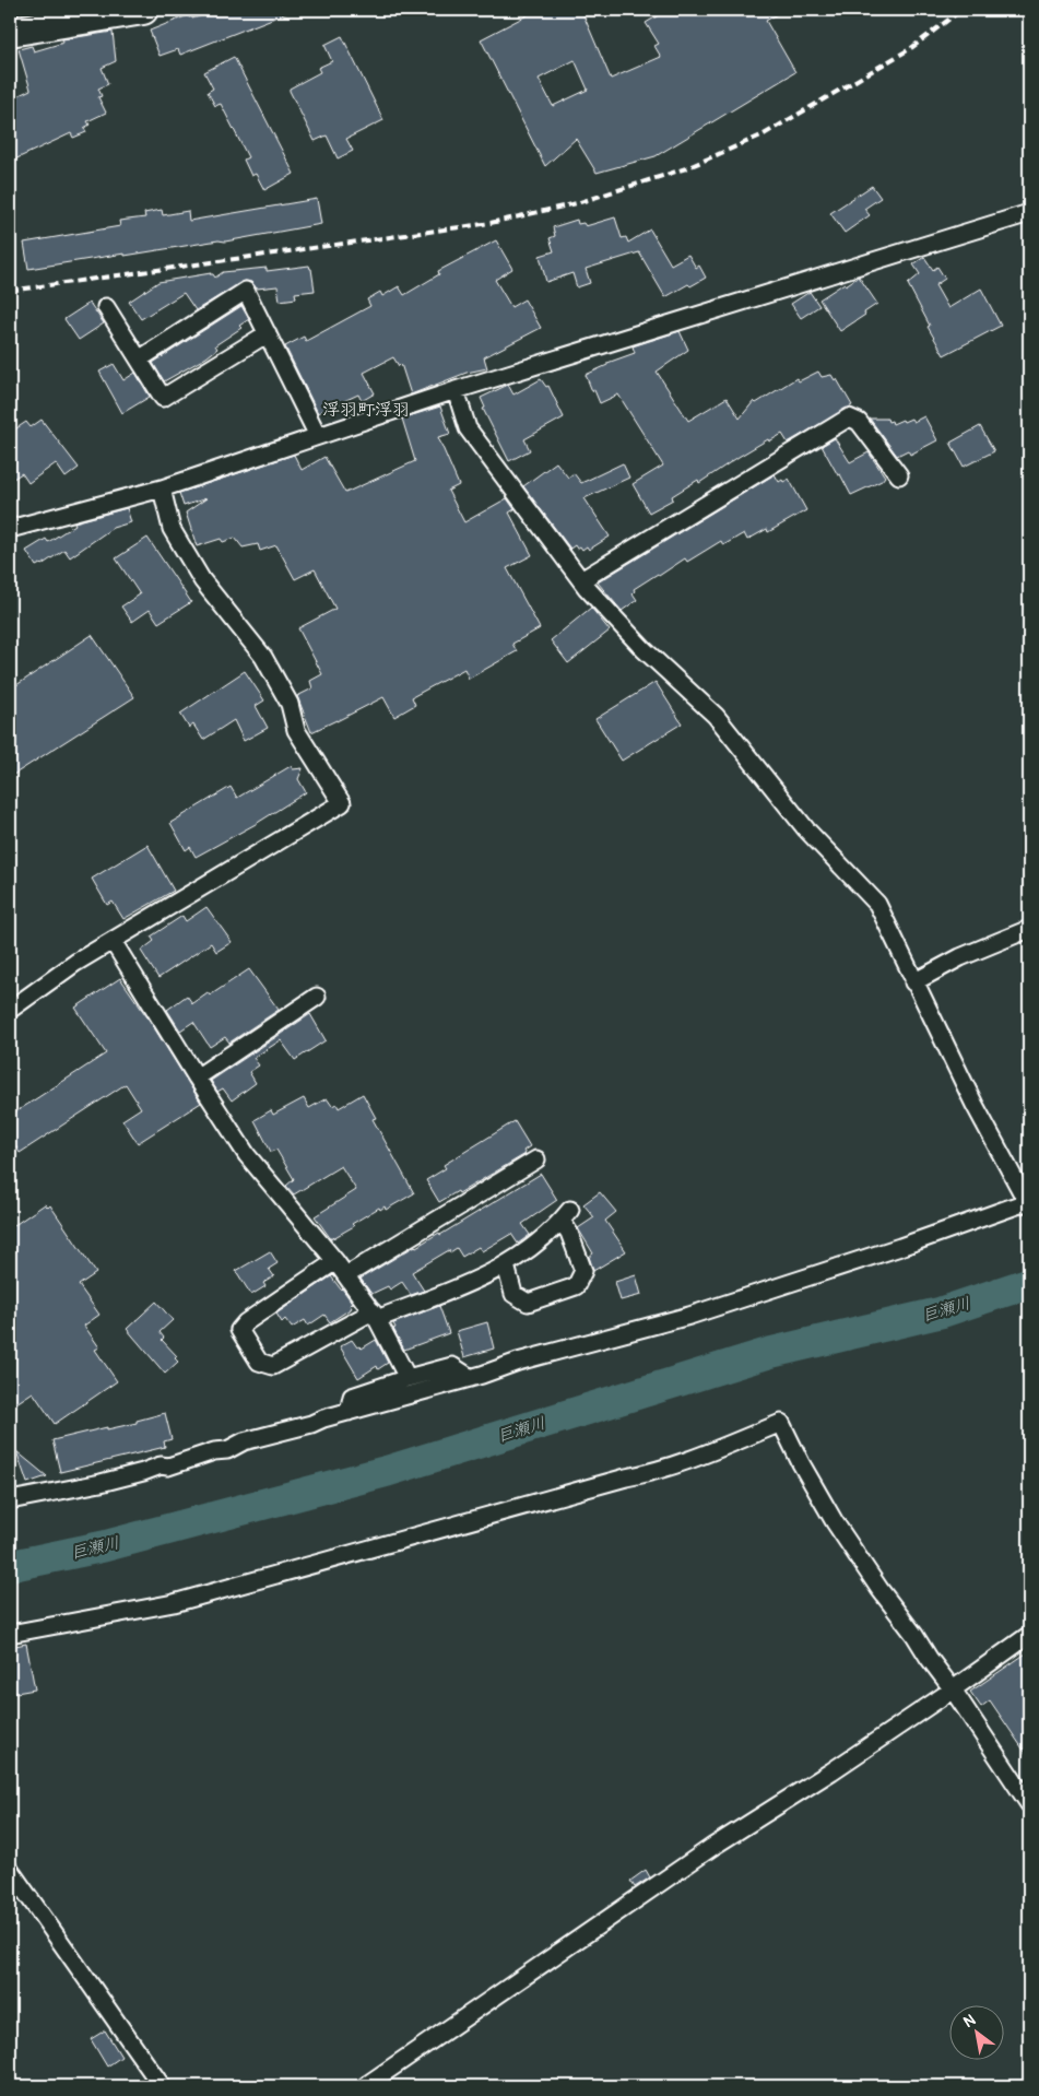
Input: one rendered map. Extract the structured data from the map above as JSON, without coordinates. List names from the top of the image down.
{
  "districts": ["浮羽町浮羽"],
  "water": ["巨瀬川"],
  "north": "top left"
}
